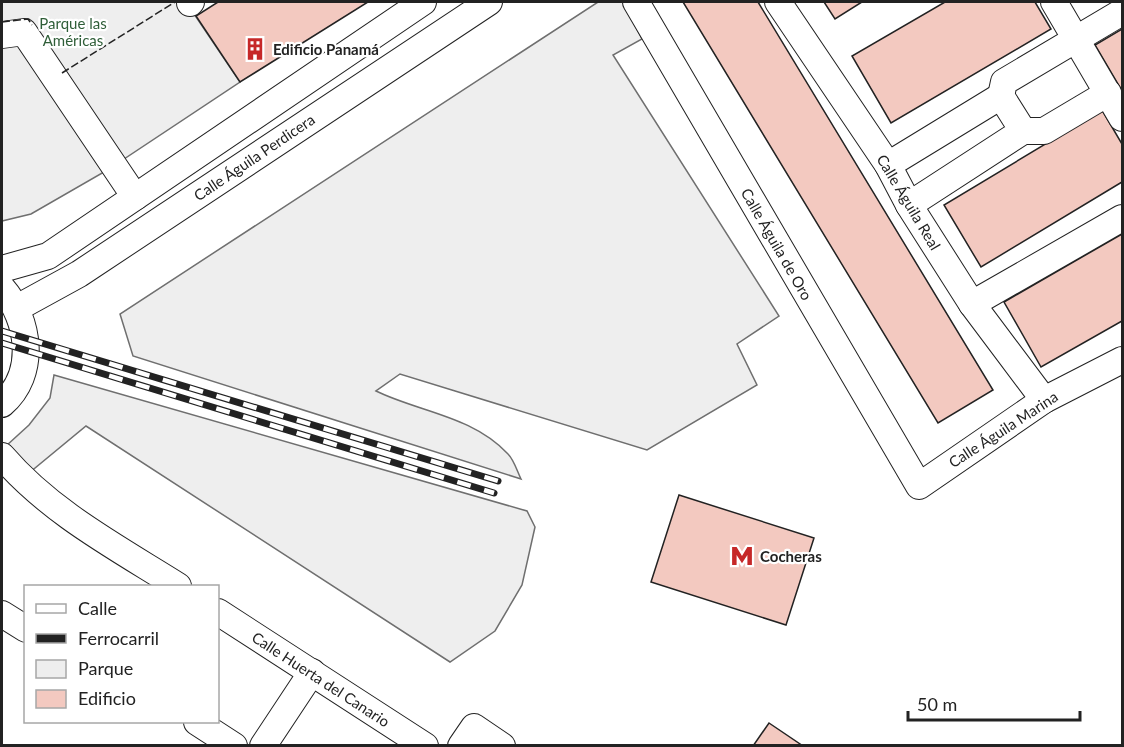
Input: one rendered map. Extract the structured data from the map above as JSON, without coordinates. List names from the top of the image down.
{
  "streets": {
    "street": [
      "Calle Águila Perdicera",
      "Calle Águila Real",
      "Calle Águila de Oro",
      "Calle Águila Marina",
      "Calle Huerta del Canario"
    ]
  },
  "crossings": [
    ["Calle Águila Real", "Calle Águila Marina"],
    ["Calle Águila de Oro", "Calle Águila Marina"]
  ],
  "parks": ["Parque las Américas"],
  "places": {
    "building": ["Edificio Panamá"],
    "metro station": ["Cocheras"]
  },
  "legend": [
    "Calle",
    "Ferrocarril",
    "Parque",
    "Edificio"
  ],
  "scale_bar": "50 m"
}
